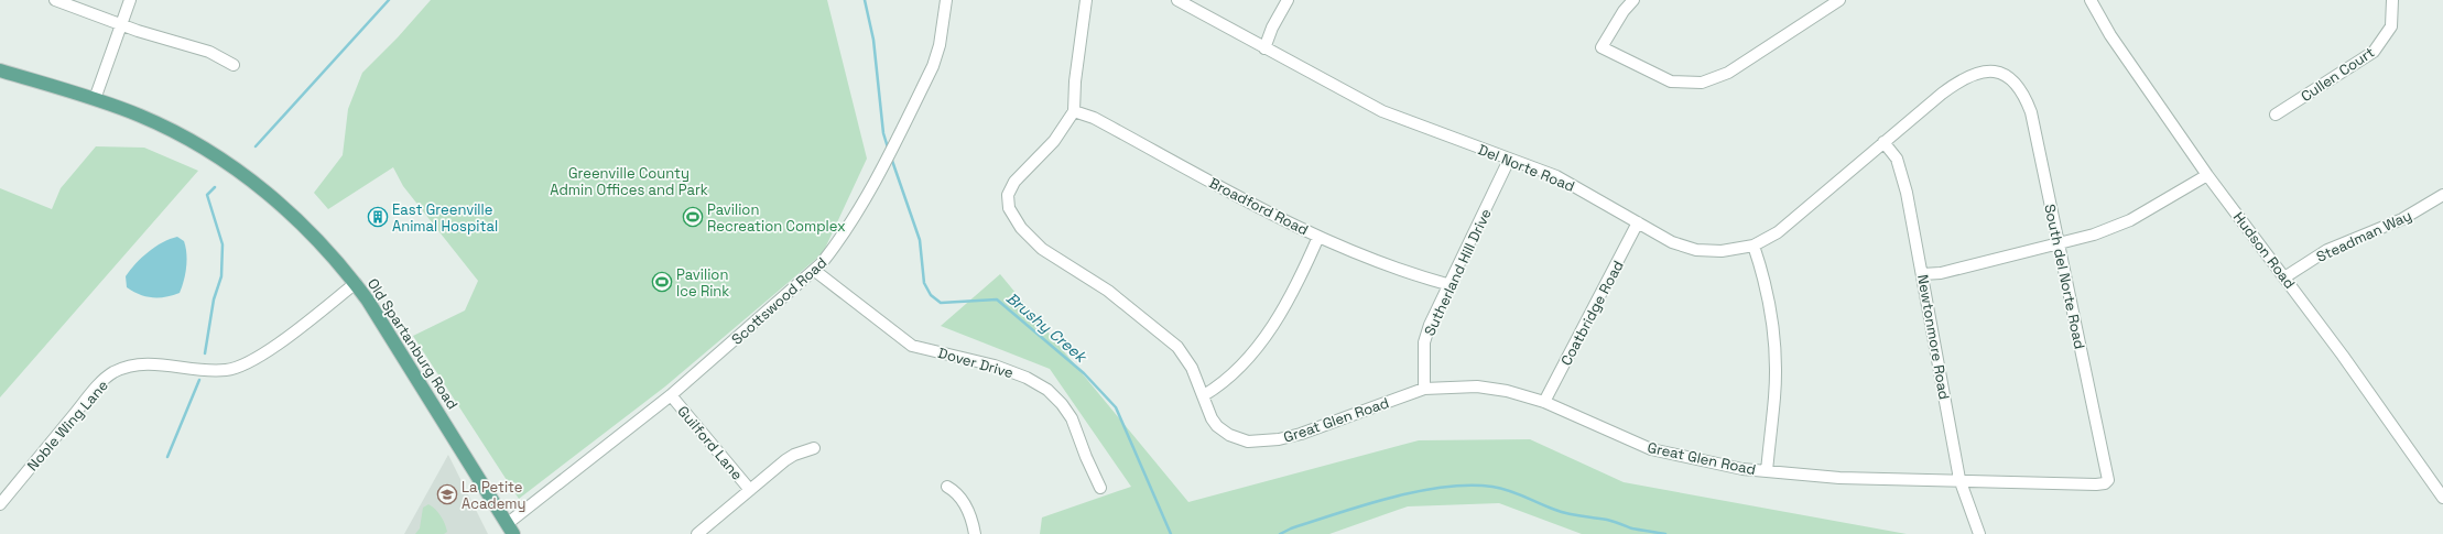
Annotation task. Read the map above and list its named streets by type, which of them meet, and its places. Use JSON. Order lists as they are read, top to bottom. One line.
{"streets":{"main road":["Old Spartanburg Road"],"street":["Cullen Court","Del Norte Road","Broadford Road","Steadman Way","Hudson Road","Sutherland Hill Drive","South del Norte Road","Scottswood Road","Coatbridge Road","Newtonmore Road","Dover Drive","Great Glen Road","Noble Wing Lane","Guilford Lane"]},"crossings":[["Del Norte Road","Sutherland Hill Drive"],["Del Norte Road","South del Norte Road"],["Del Norte Road","Coatbridge Road"],["Del Norte Road","Newtonmore Road"],["Broadford Road","Sutherland Hill Drive"],["Broadford Road","Great Glen Road"],["Steadman Way","Hudson Road"],["Sutherland Hill Drive","Great Glen Road"],["South del Norte Road","Newtonmore Road"],["South del Norte Road","Great Glen Road"],["Scottswood Road","Old Spartanburg Road"],["Scottswood Road","Dover Drive"],["Scottswood Road","Guilford Lane"],["Coatbridge Road","Great Glen Road"],["Newtonmore Road","Great Glen Road"],["Old Spartanburg Road","Noble Wing Lane"]],"water":["Brushy Creek"],"parks":["Greenville County Admin Offices and Park"],"places":{"building":["East Greenville Animal Hospital"],"sports":["Pavilion Recreation Complex","Pavilion Ice Rink"],"school or university":["La Petite Academy"]}}
